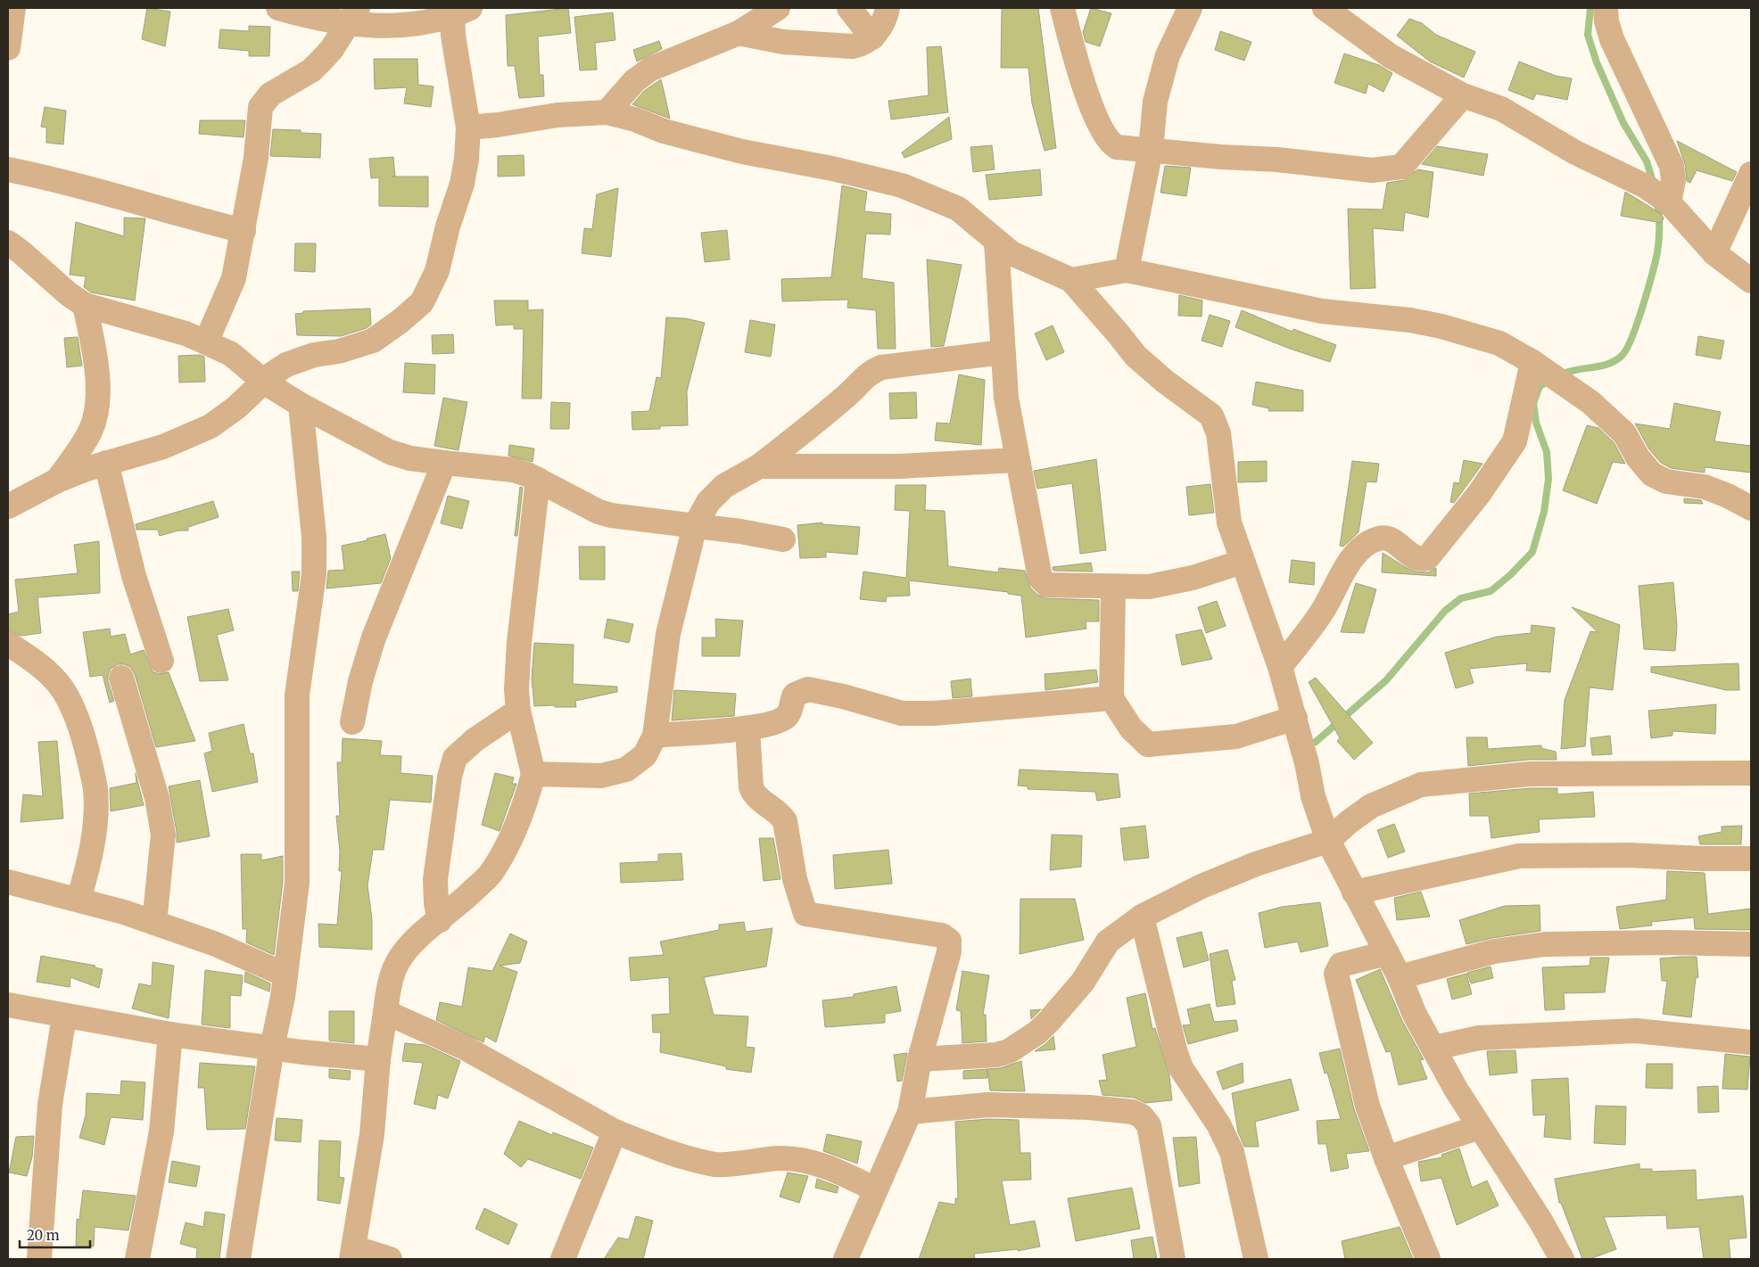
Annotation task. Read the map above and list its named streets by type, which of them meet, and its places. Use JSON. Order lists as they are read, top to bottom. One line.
{"scale_bar":"20 m"}
